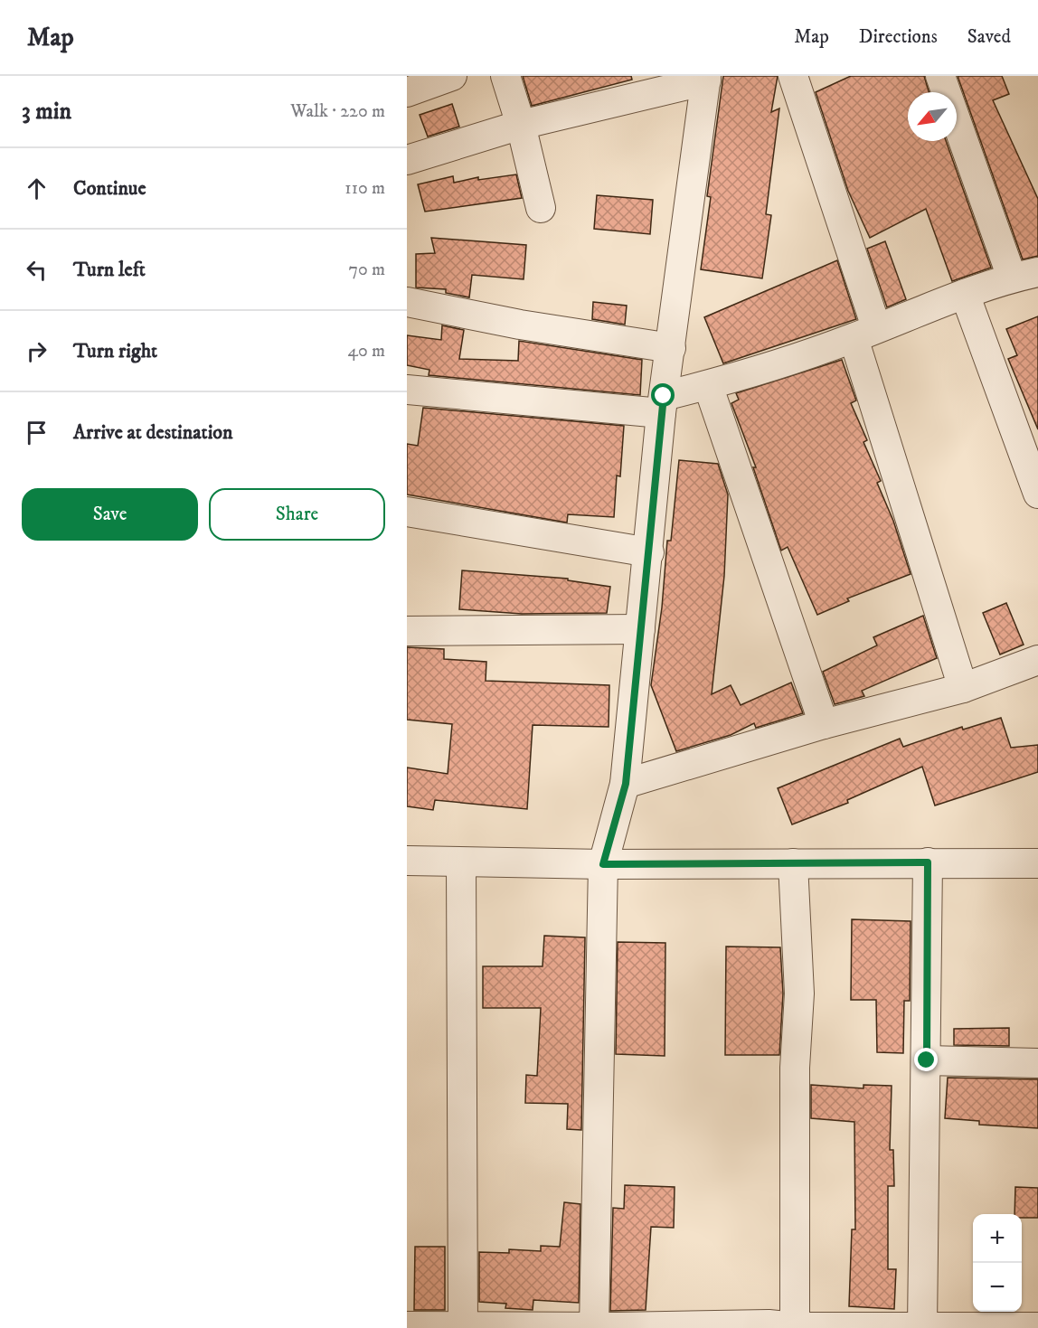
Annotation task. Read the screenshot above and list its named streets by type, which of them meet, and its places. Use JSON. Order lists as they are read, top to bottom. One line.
{"north":"bottom left","page":{"header":"Map","nav":["Map","Directions","Saved"],"heading":["3 min","Walk · 220 m"],"list":[["Continue","110 m"],["Turn left","70 m"],["Turn right","40 m"],"Arrive at destination"],"buttons":["Save","Share"],"map_buttons":["+","−"]}}
